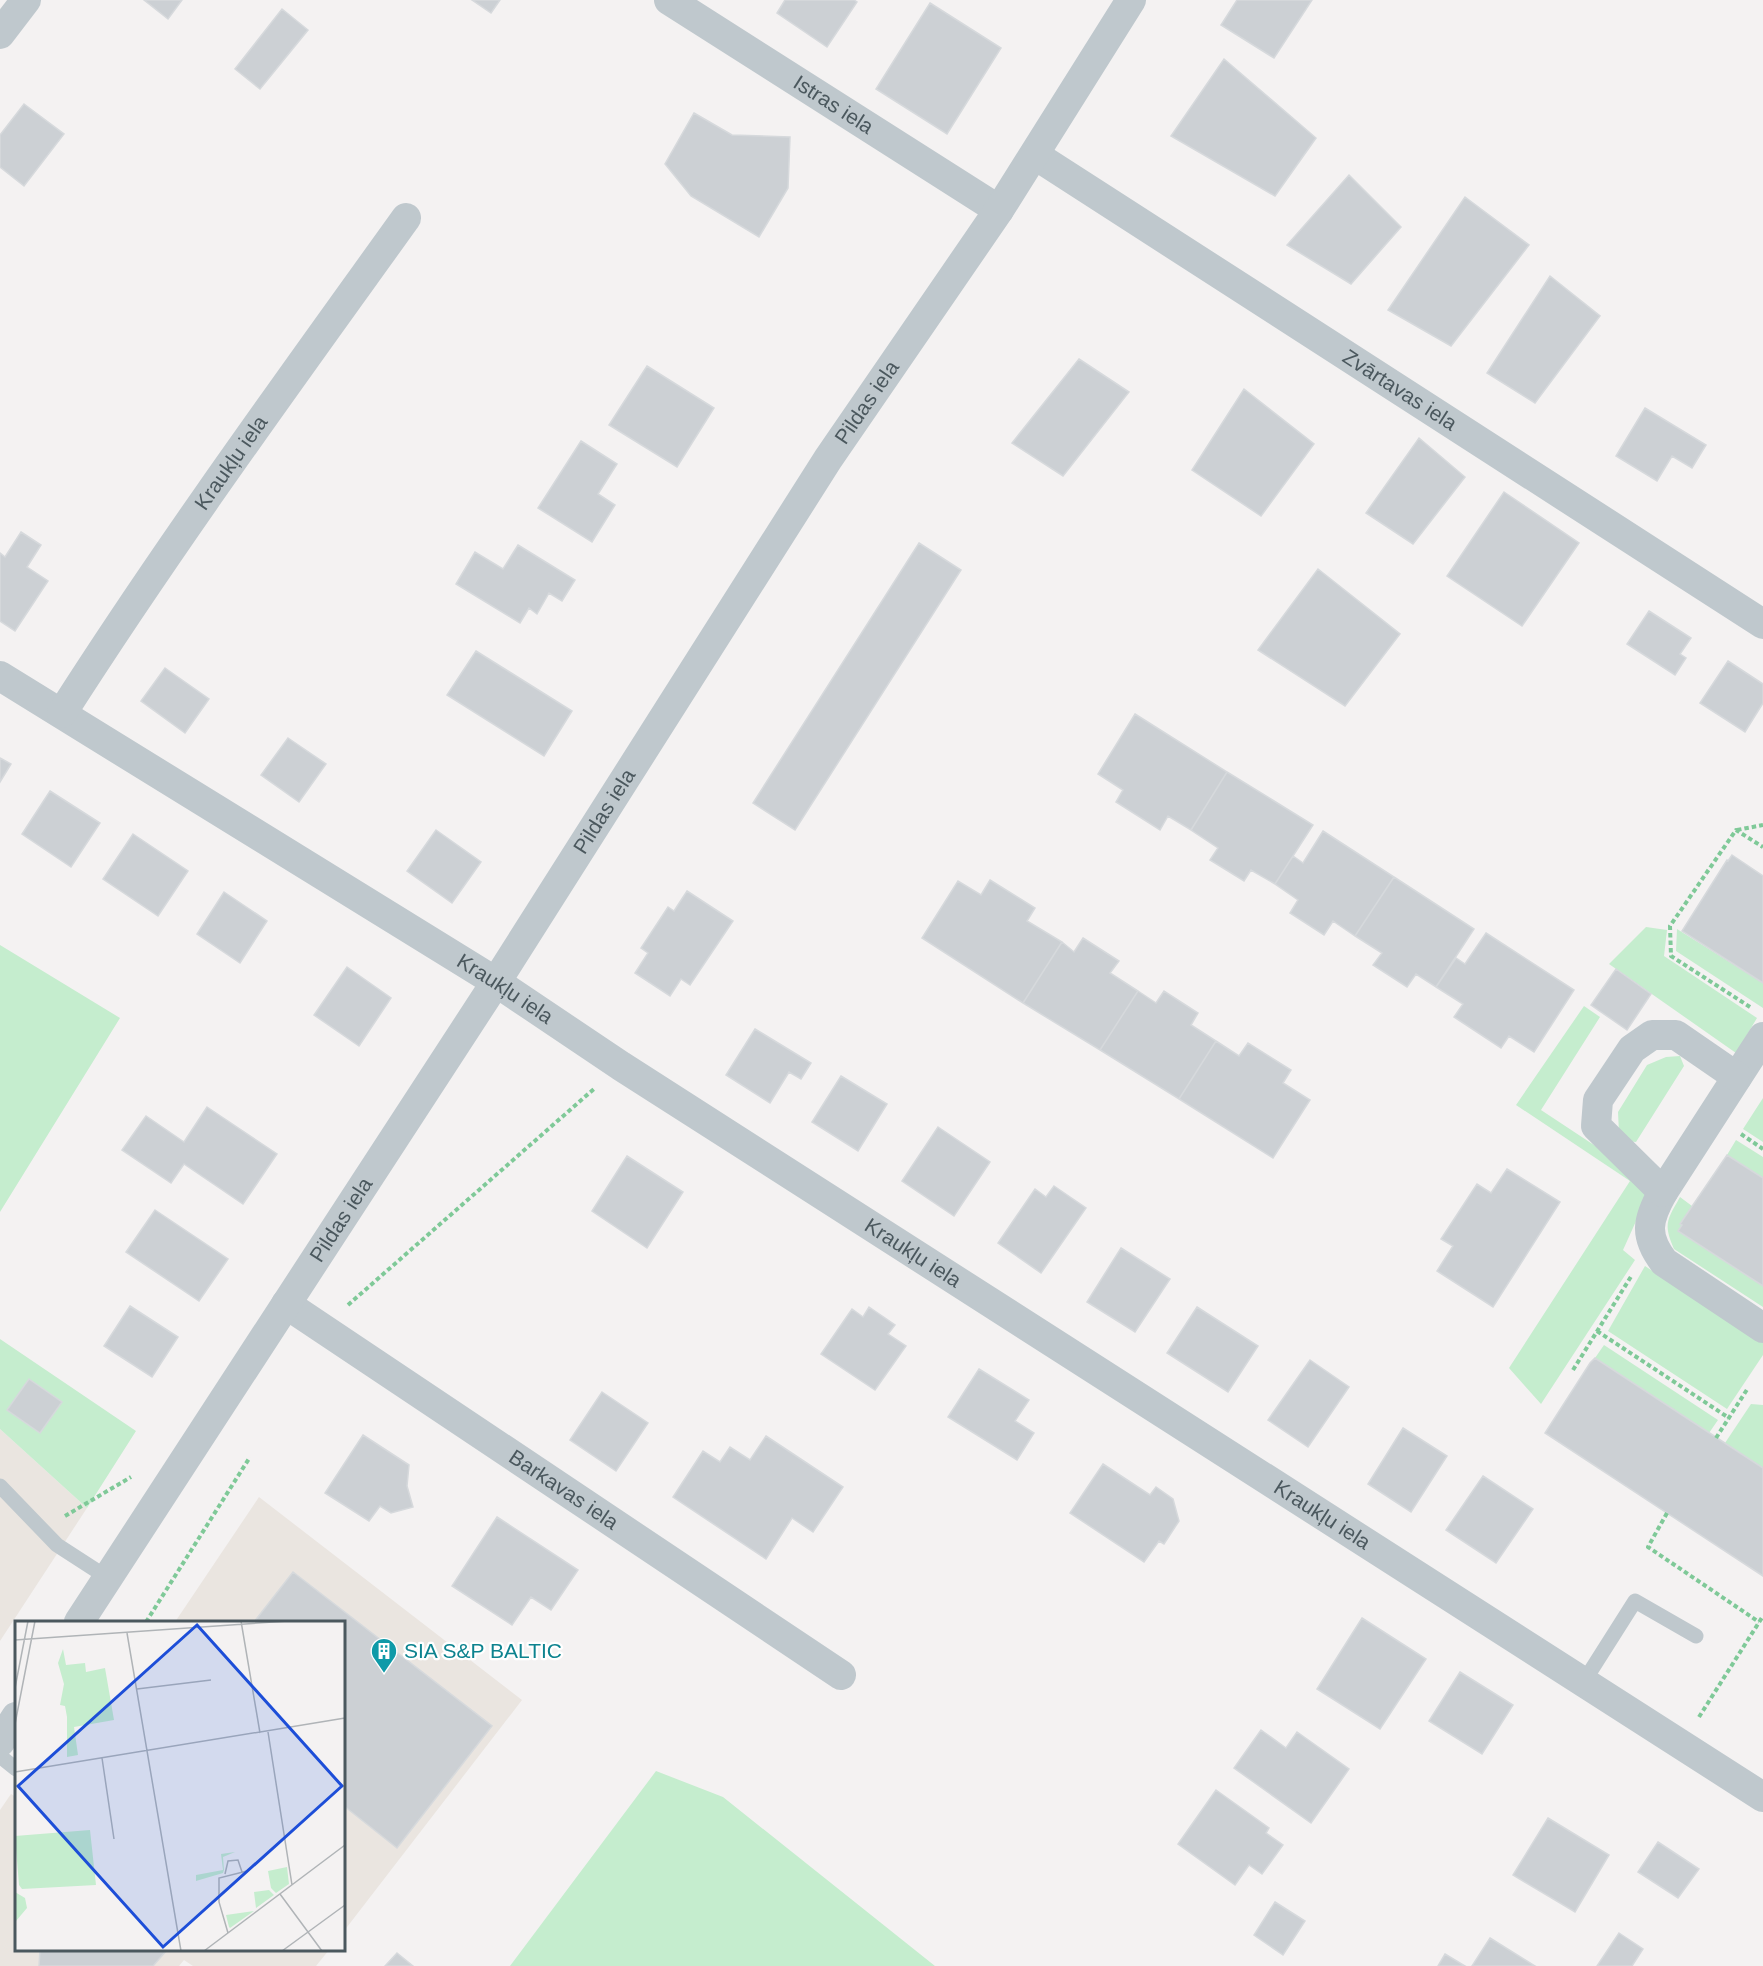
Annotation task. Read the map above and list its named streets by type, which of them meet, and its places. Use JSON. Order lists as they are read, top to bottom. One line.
{"streets":{"street":["Istras iela","Zvārtavas iela","Pildas iela","Kraukļu iela","Barkavas iela"]},"crossings":[["Istras iela","Pildas iela"],["Zvārtavas iela","Pildas iela"],["Pildas iela","Kraukļu iela"],["Pildas iela","Barkavas iela"]],"places":{"building":["SIA S&P BALTIC"]}}
